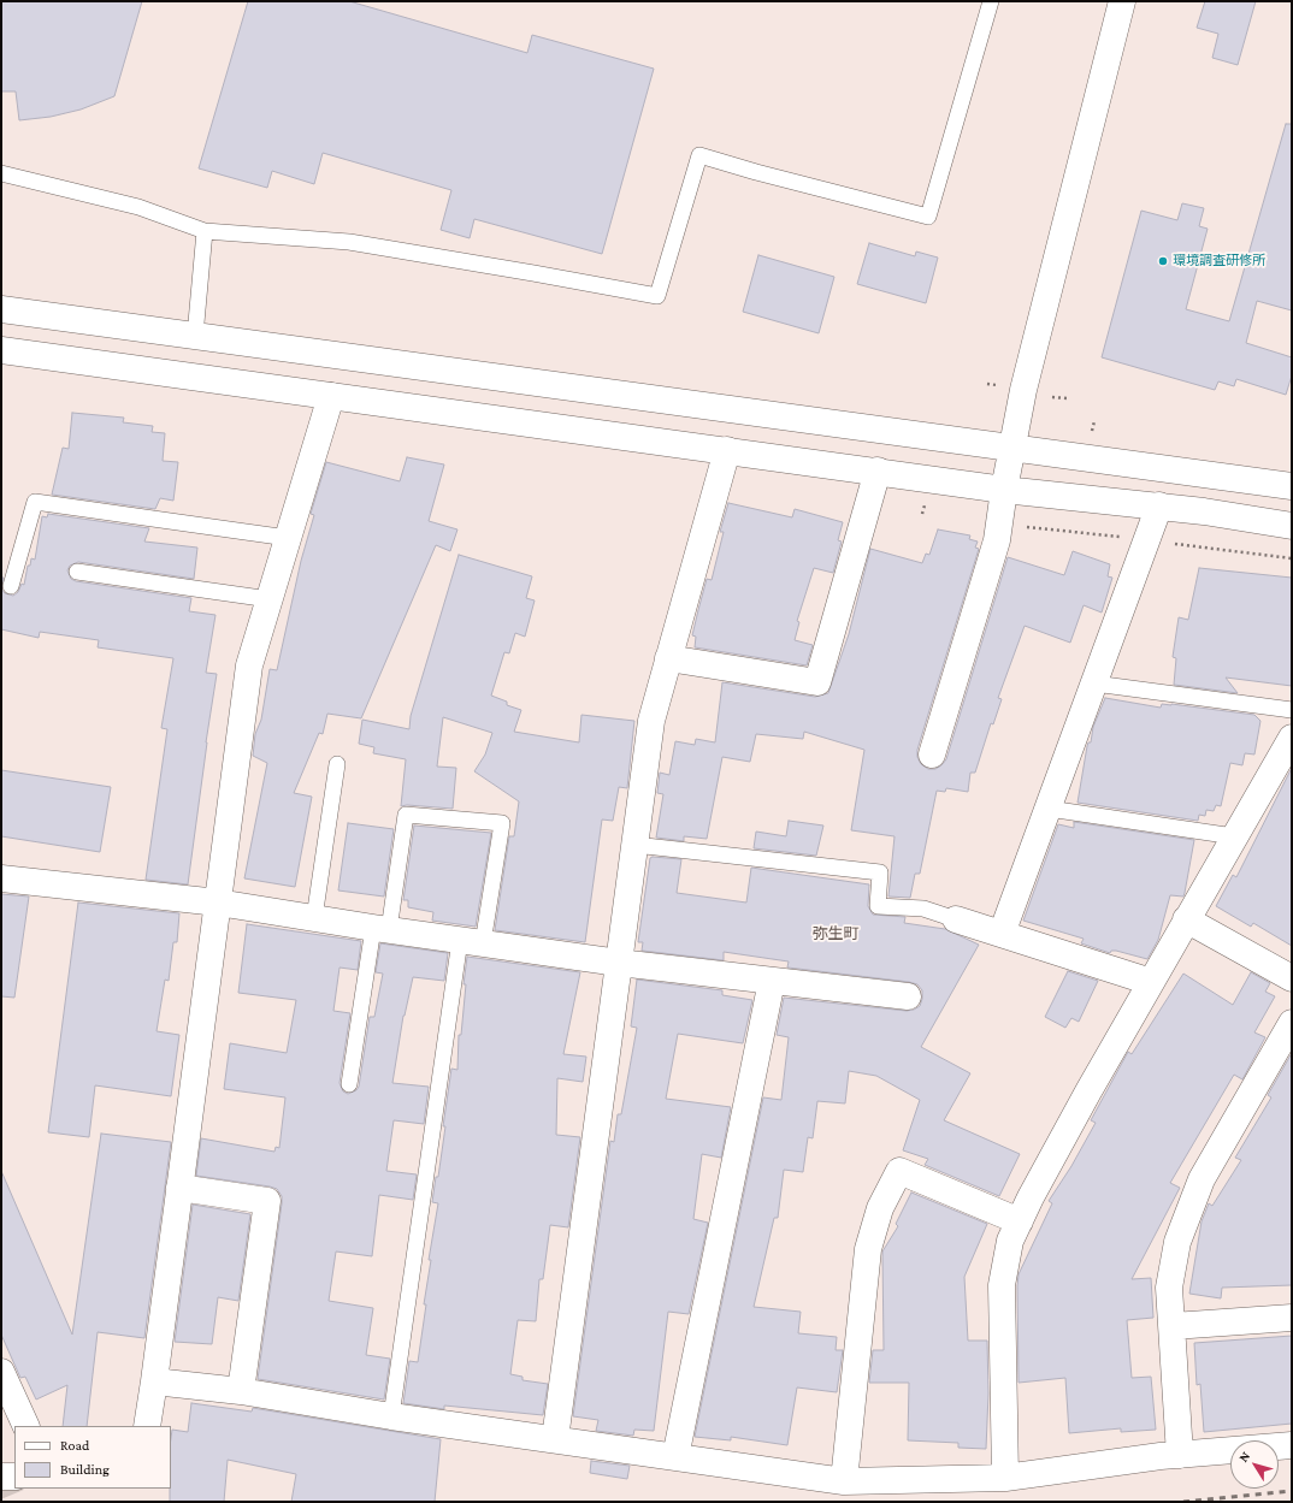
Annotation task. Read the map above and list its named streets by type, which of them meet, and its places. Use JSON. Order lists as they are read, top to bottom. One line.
{"districts":["弥生町"],"places":["環境調査研修所"],"legend":["Road","Building"],"north":"top left"}
